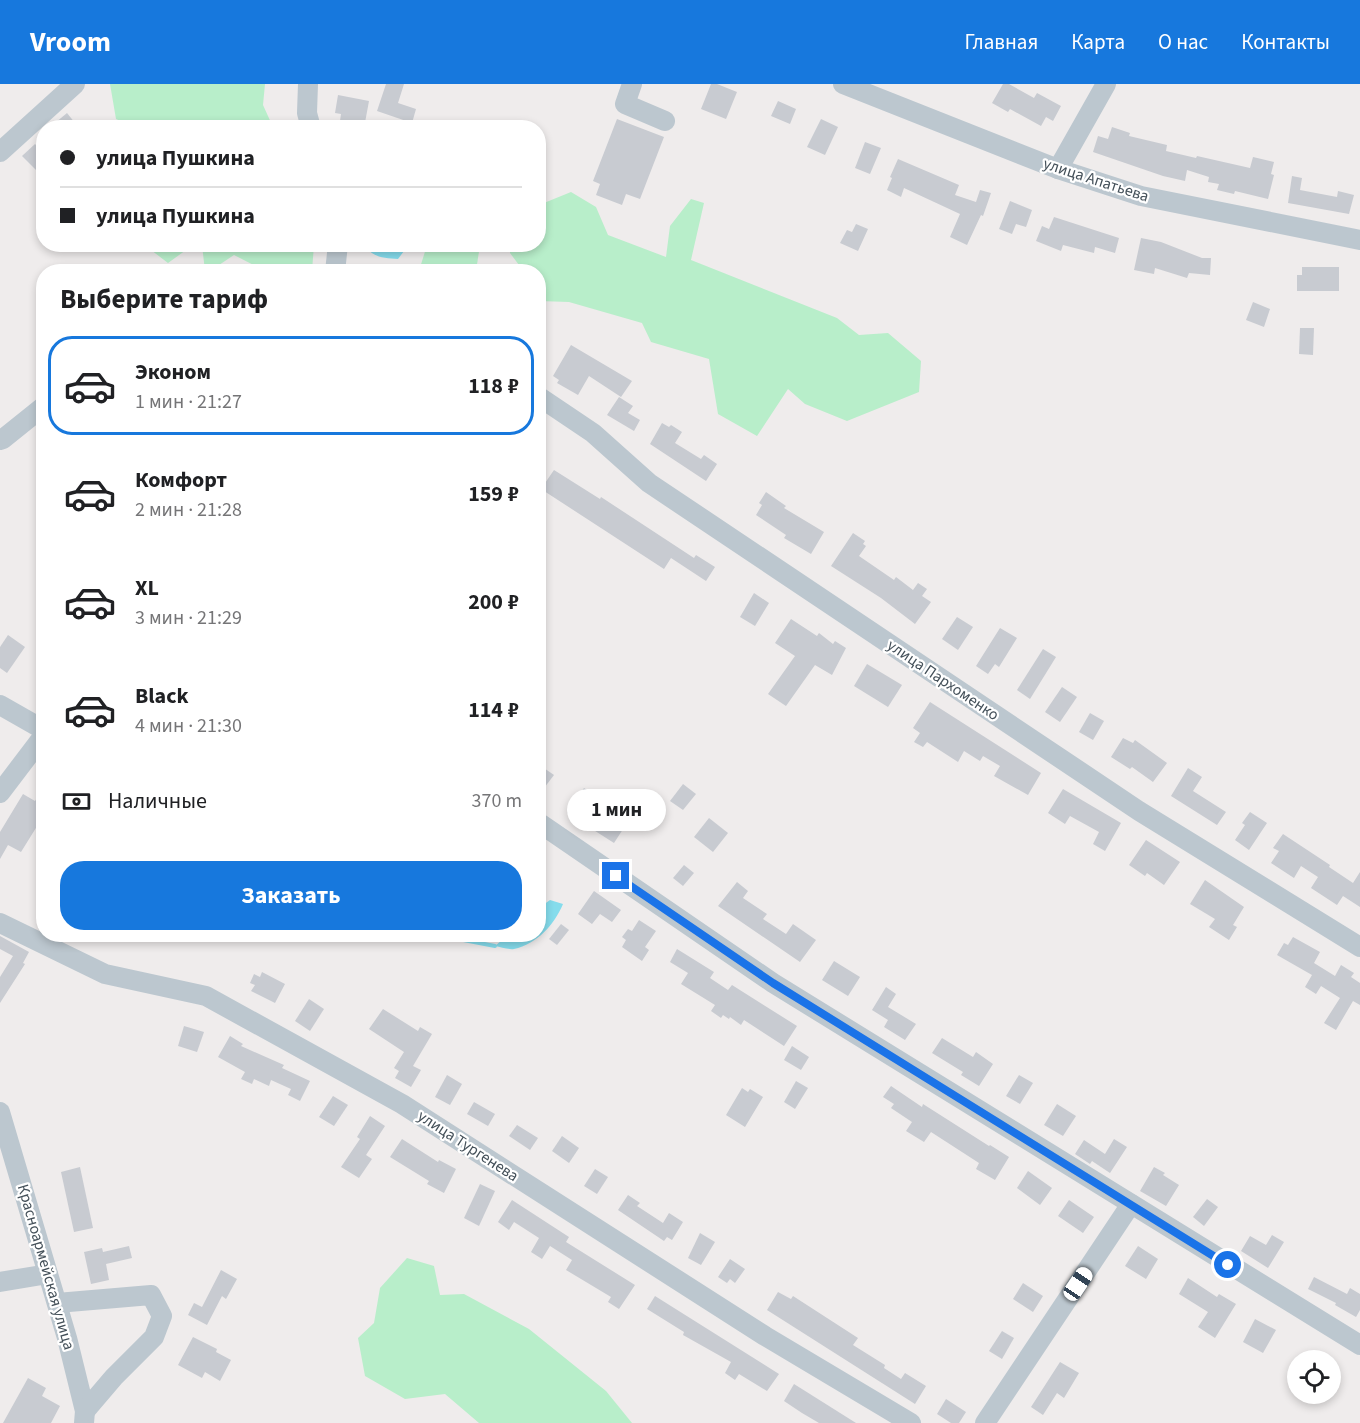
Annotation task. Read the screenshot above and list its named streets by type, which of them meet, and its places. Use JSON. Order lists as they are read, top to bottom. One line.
{"streets":{"street":["улица Апатьева","улица Пархоменко","улица Тургенева","Красноармейская улица"]},"page":{"header":"Vroom","nav":["Главная","Карта","О нас","Контакты"],"banner":["улица Пушкина","улица Пушкина"],"heading":"Выберите тариф","list":[{"name":"Эконом","note":"1 мин · 21:27","value":"118 ₽"},{"name":"Комфорт","note":"2 мин · 21:28","value":"159 ₽"},{"name":"XL","note":"3 мин · 21:29","value":"200 ₽"},{"name":"Black","note":"4 мин · 21:30","value":"114 ₽"}],"pay":["Наличные","370 m"],"bubble":"1 мин","buttons":"Заказать"}}
